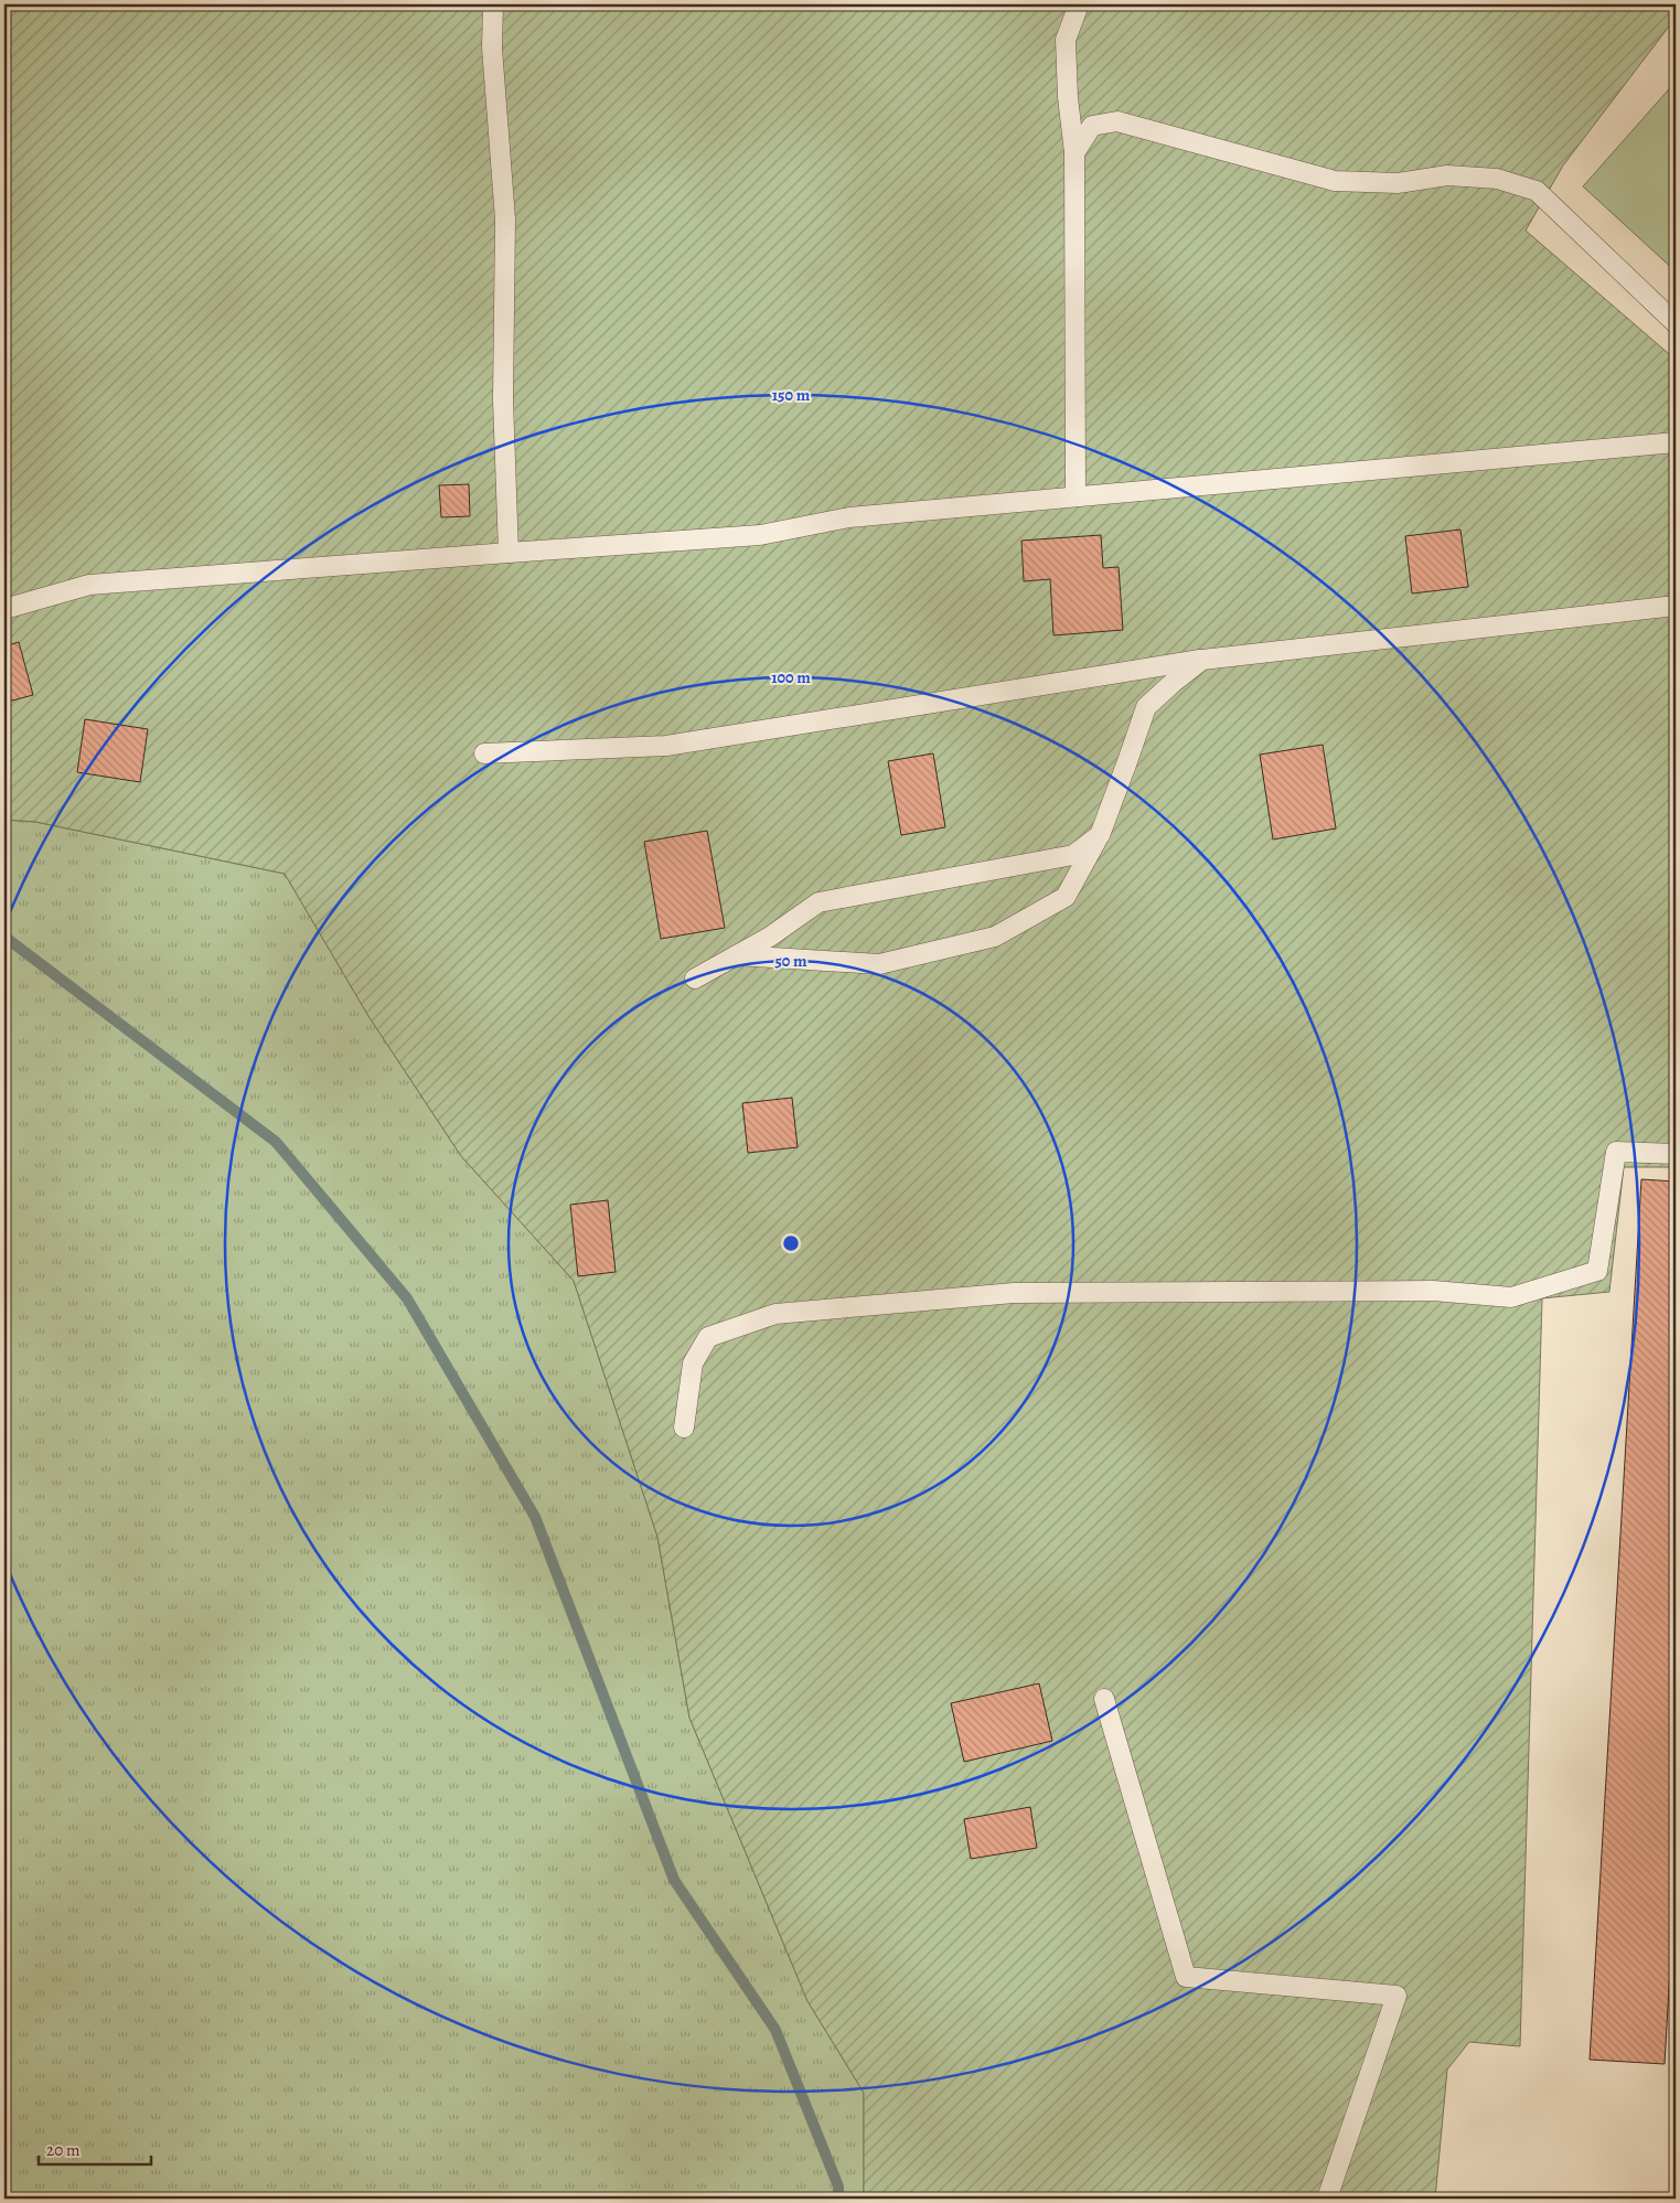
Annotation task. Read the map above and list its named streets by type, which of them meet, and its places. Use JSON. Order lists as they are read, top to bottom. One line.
{"scale_bar":"20 m","rings":["150 m","100 m","50 m"]}
